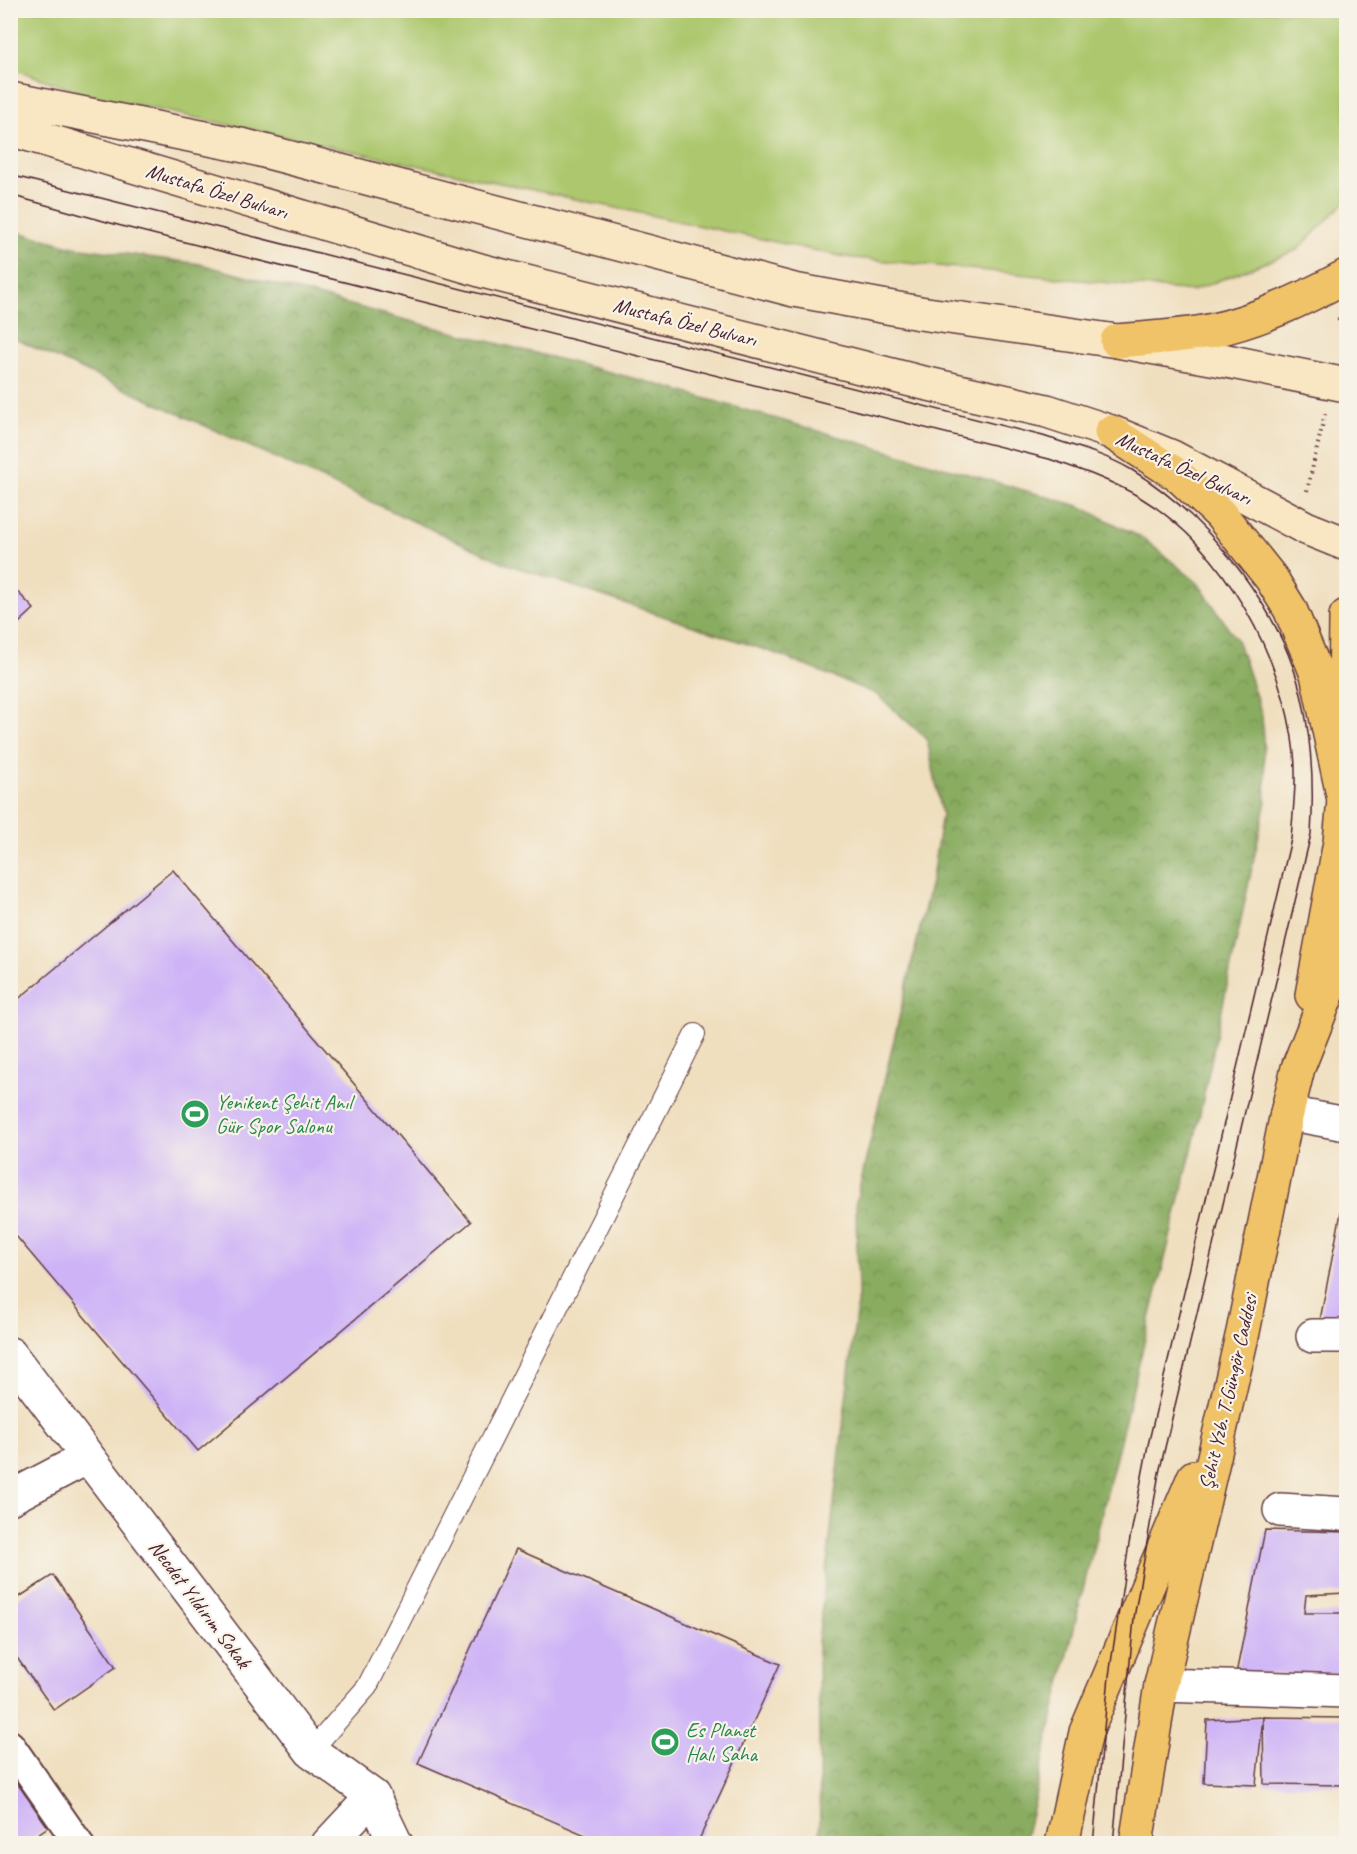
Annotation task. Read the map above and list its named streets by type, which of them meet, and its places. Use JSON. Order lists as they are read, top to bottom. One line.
{"streets":{"main road":["Mustafa Özel Bulvarı","Şehit Yzb. T.Güngör Caddesi"],"street":["Necdet Yıldırım Sokak"]},"places":{"sports":["Yenikent Şehit Anıl Gür Spor Salonu","Es Planet Halı Saha"]}}
